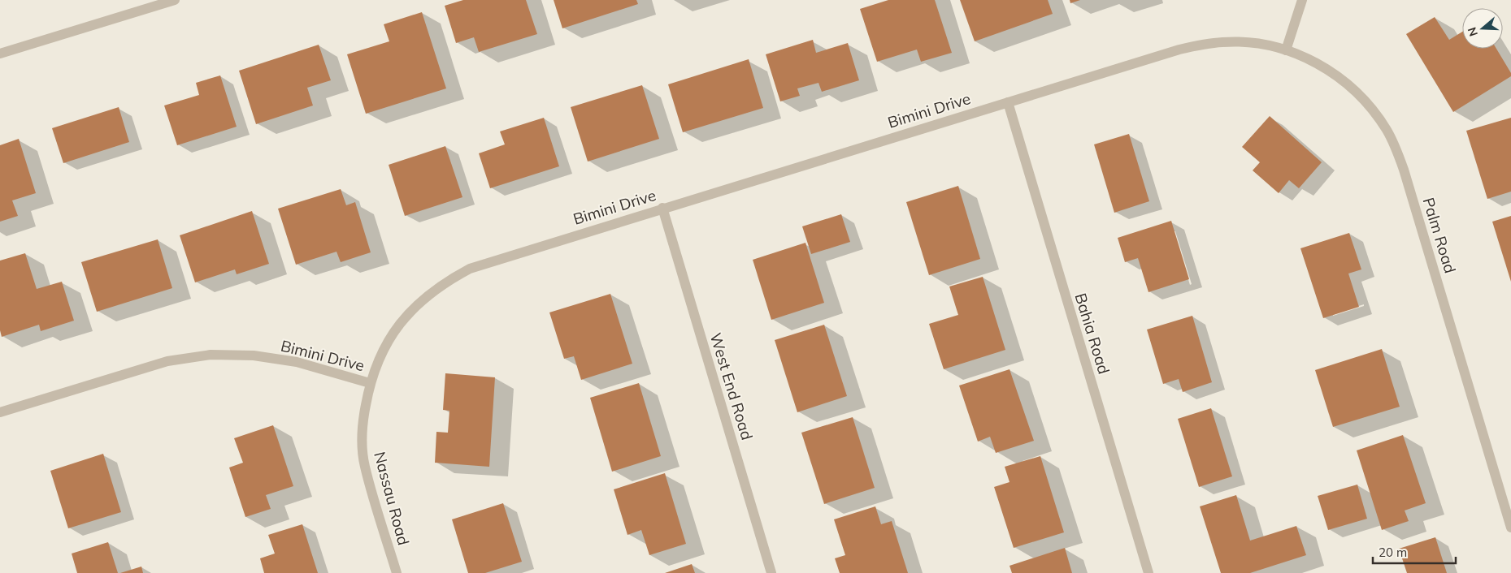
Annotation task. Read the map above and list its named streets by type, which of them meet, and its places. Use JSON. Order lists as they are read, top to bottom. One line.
{"streets":{"street":["Bimini Drive","Palm Road","Bahia Road","West End Road","Nassau Road"]},"crossings":[["Bimini Drive","Palm Road"],["Bimini Drive","Bahia Road"],["Bimini Drive","West End Road"],["Bimini Drive","Nassau Road"]],"scale_bar":"20 m","north":"left"}
